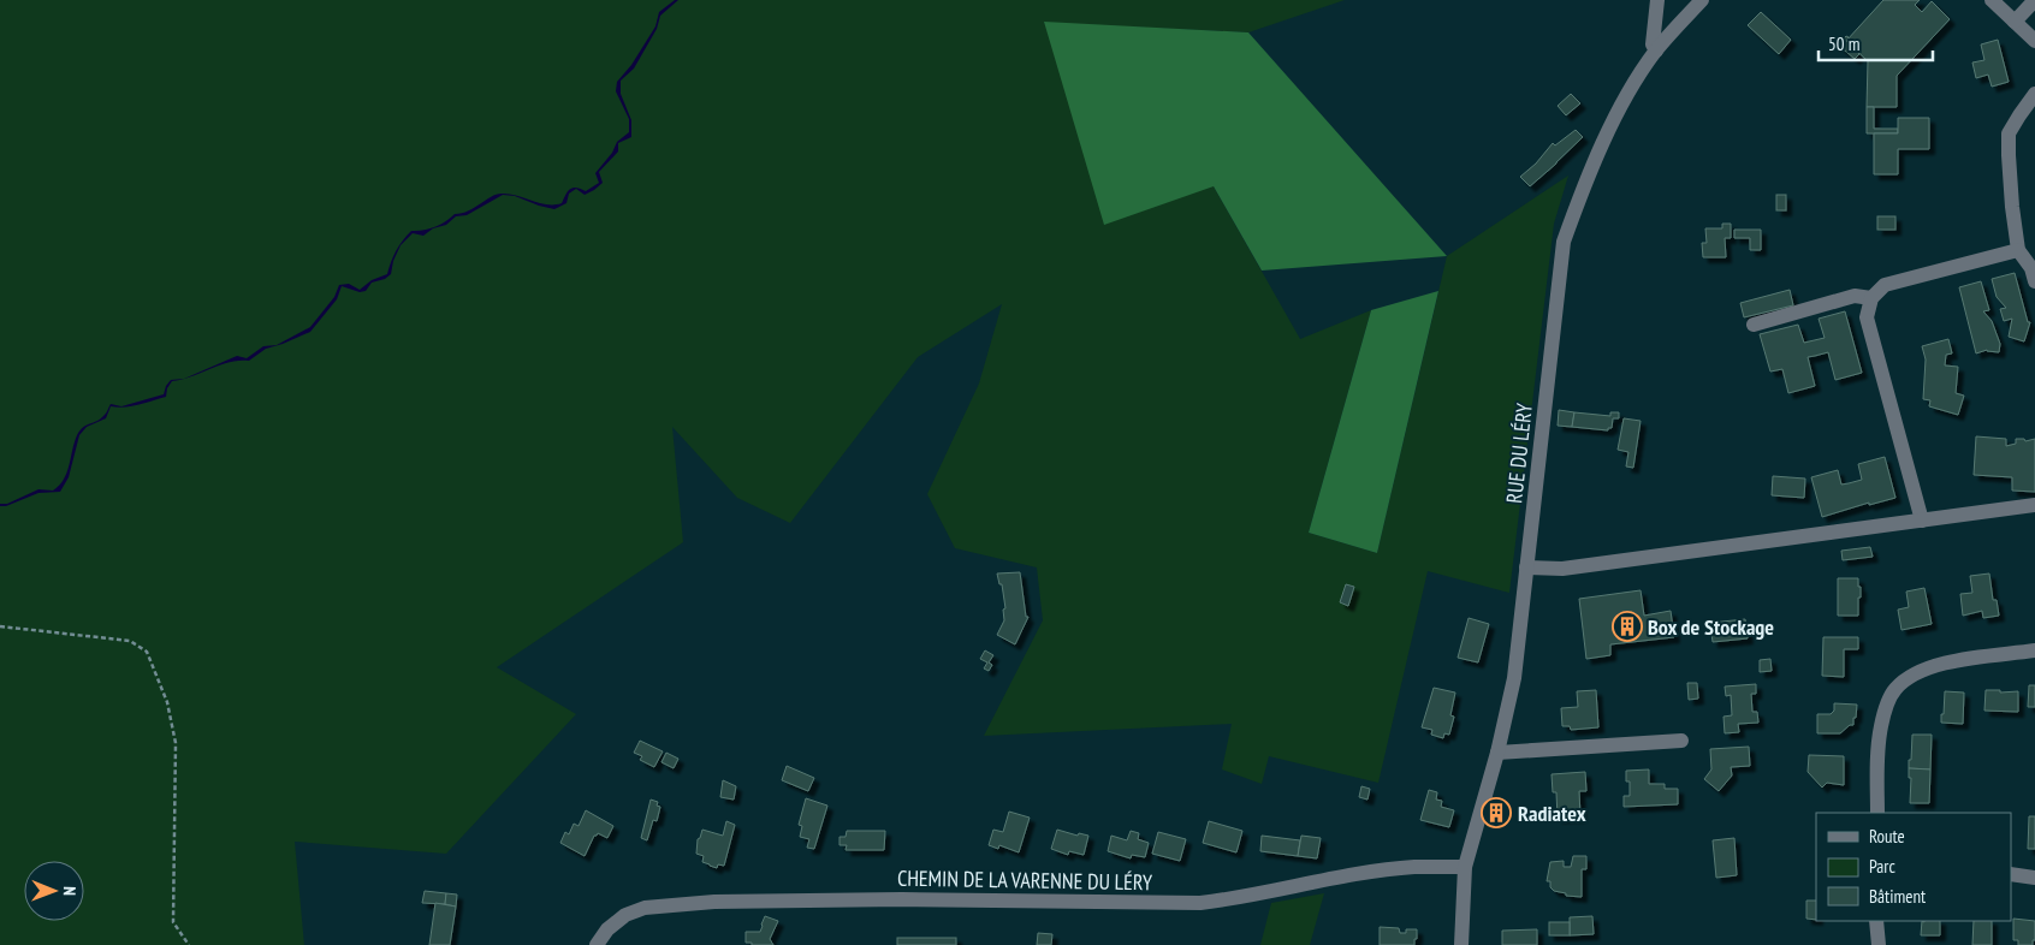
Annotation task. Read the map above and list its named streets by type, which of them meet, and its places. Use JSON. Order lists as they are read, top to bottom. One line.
{"streets":{"street":["RUE DU LÉRY","CHEMIN DE LA VARENNE DU LÉRY"]},"crossings":[["RUE DU LÉRY","CHEMIN DE LA VARENNE DU LÉRY"]],"places":{"building":["Box de Stockage","Radiatex"]},"legend":["Route","Parc","Bâtiment"],"scale_bar":"50 m","north":"right"}
